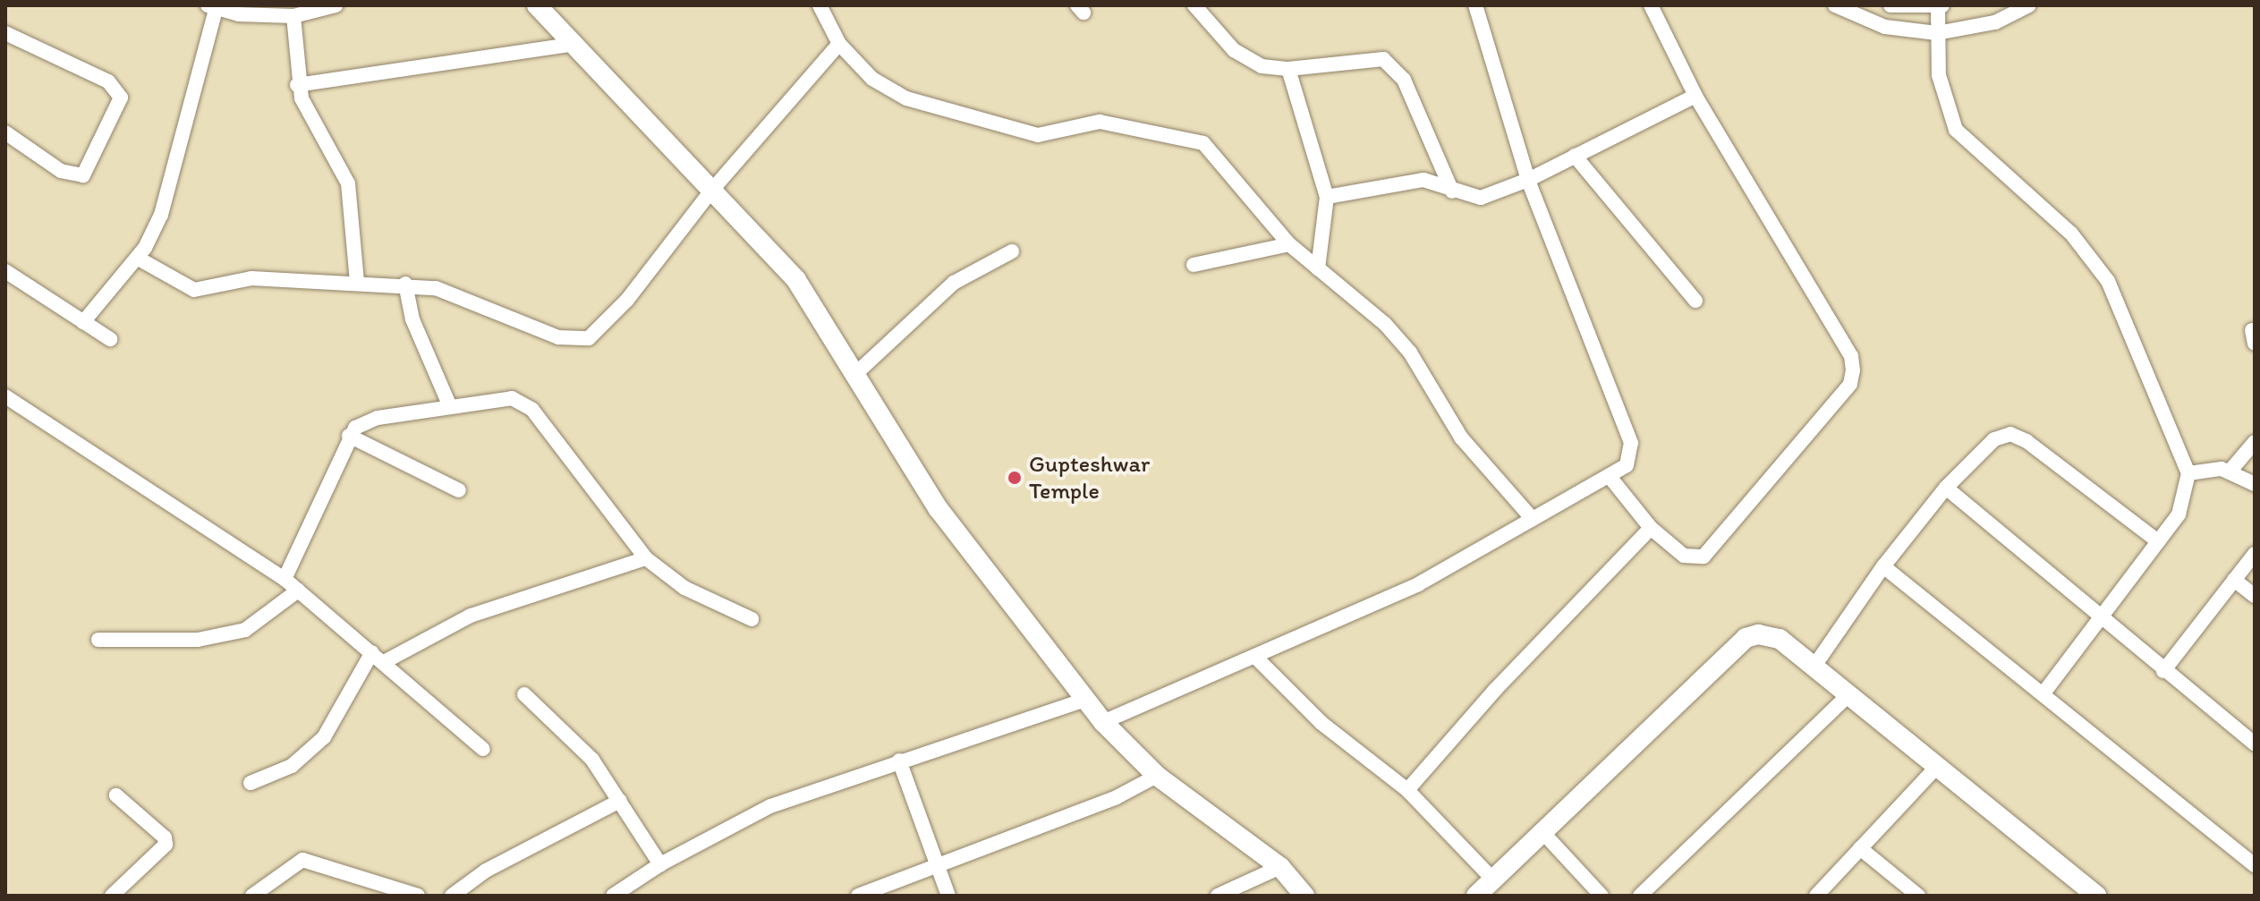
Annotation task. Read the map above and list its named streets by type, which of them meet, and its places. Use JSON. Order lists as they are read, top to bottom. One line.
{"places":["Gupteshwar Temple"]}
